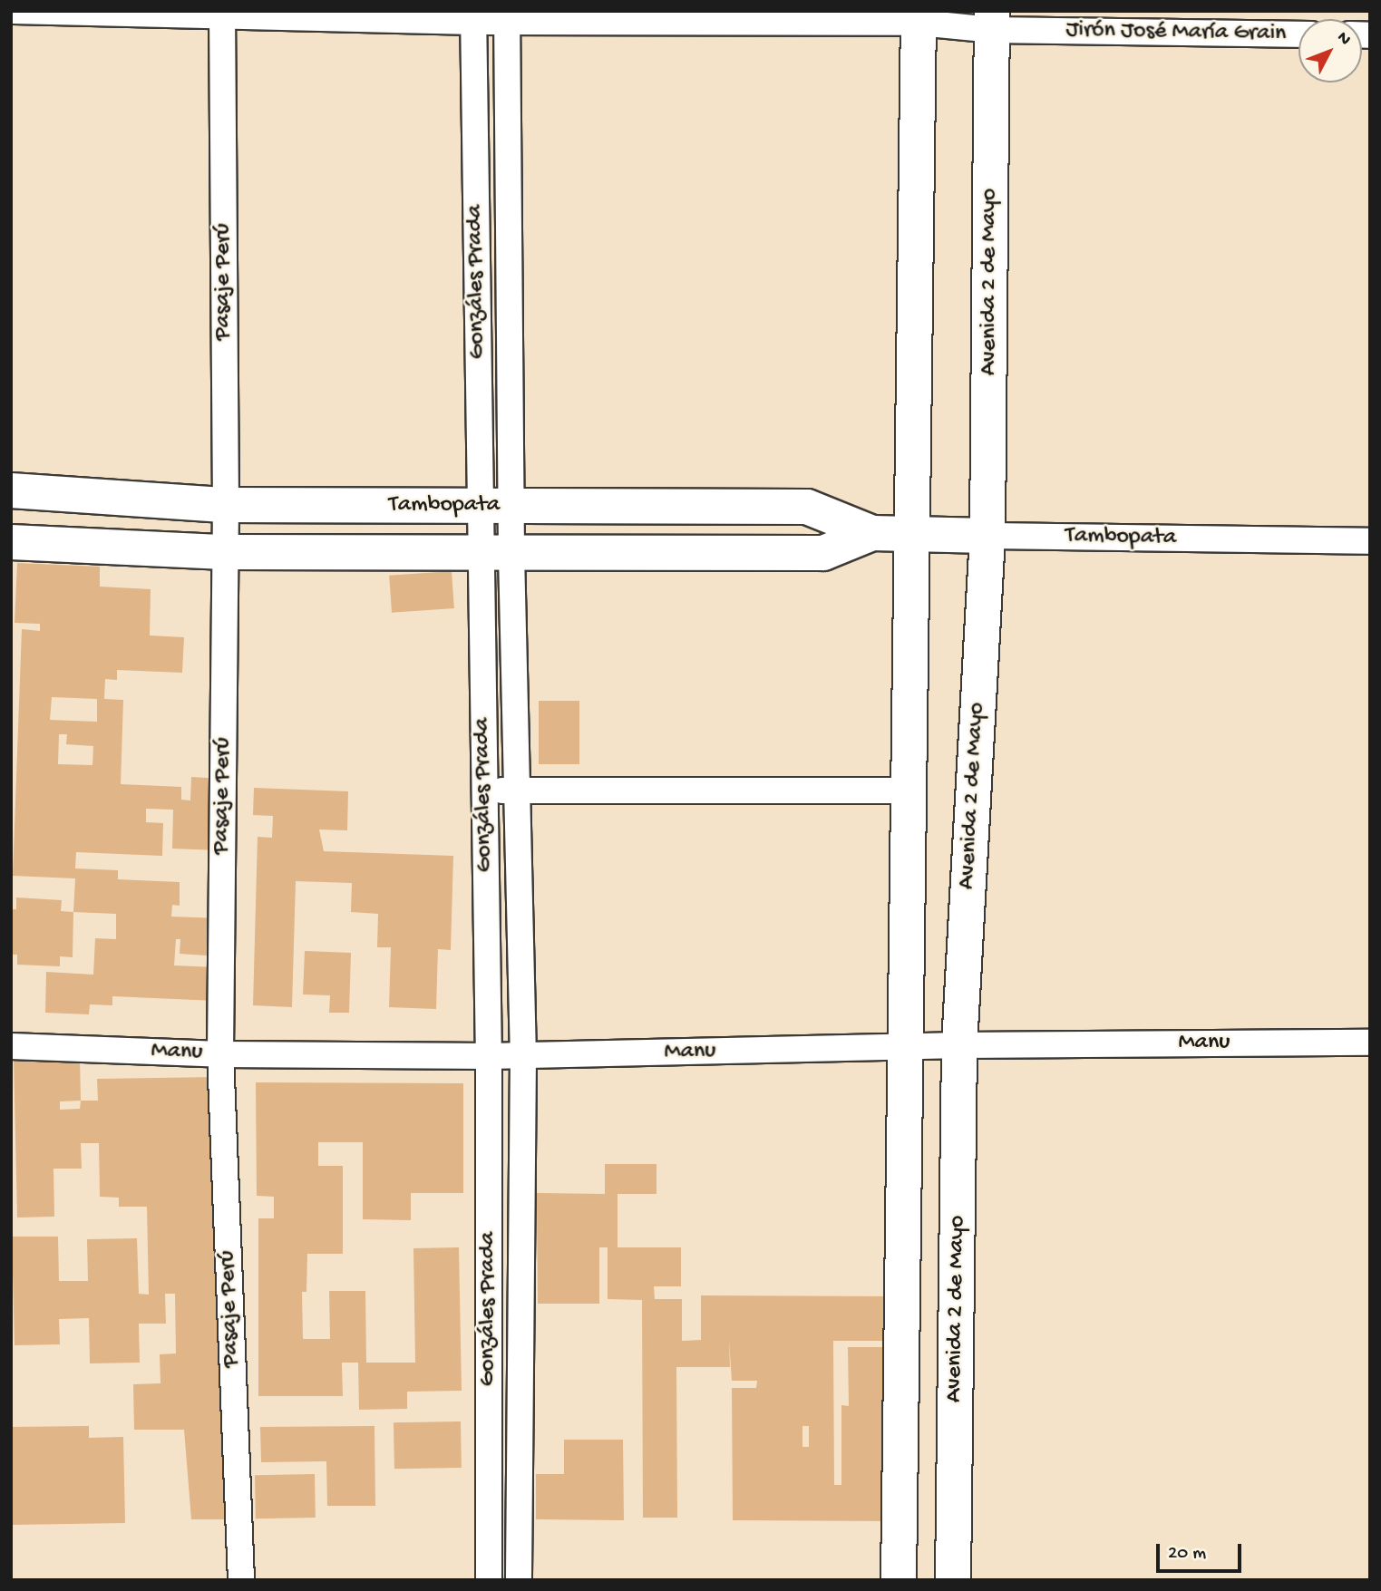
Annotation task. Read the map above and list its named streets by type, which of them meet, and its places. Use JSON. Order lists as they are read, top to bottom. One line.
{"streets":{"main road":["Avenida 2 de Mayo","Tambopata"],"street":["Jirón José María Grain","Pasaje Perú","Gonzáles Prada","Manu"]},"crossings":[["Jirón José María Grain","Pasaje Perú"],["Jirón José María Grain","Gonzáles Prada"],["Jirón José María Grain","Avenida 2 de Mayo"],["Pasaje Perú","Tambopata"],["Pasaje Perú","Manu"],["Gonzáles Prada","Tambopata"],["Gonzáles Prada","Manu"],["Avenida 2 de Mayo","Tambopata"],["Avenida 2 de Mayo","Manu"]],"scale_bar":"20 m","north":"top right"}
